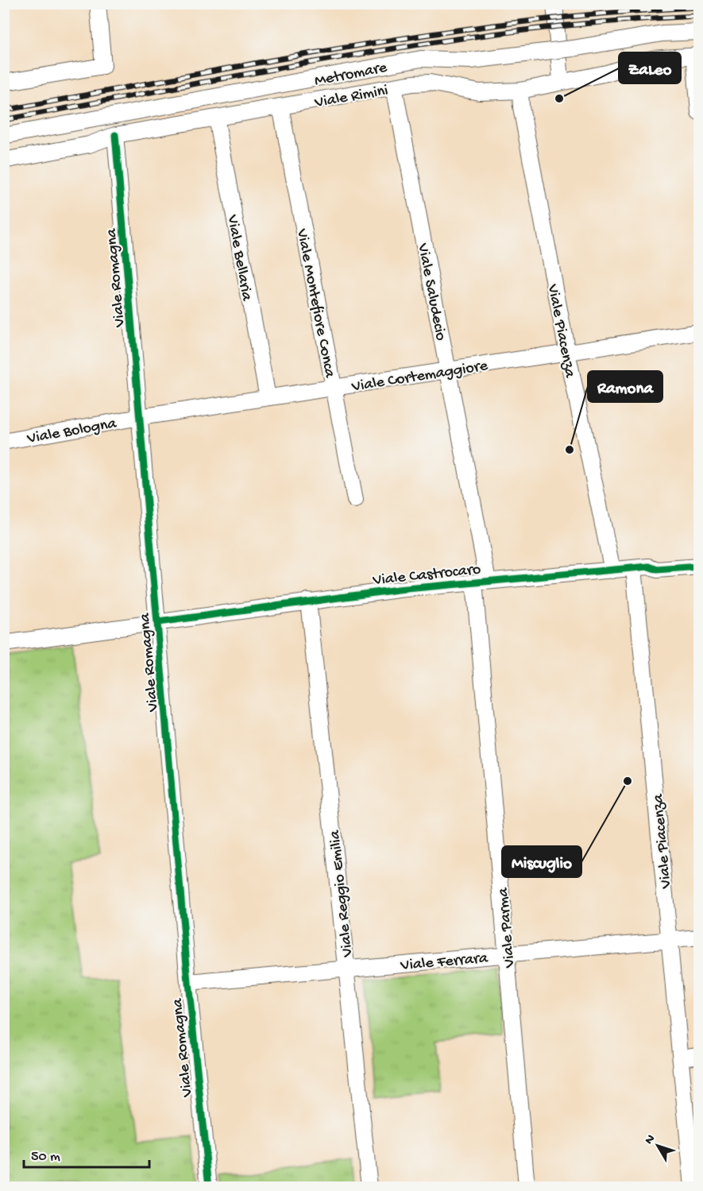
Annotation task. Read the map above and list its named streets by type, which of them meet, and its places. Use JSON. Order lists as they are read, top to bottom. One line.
{"streets":{"street":["Metromare","Viale Rimini","Viale Bellaria","Viale Romagna","Viale Saludecio","Viale Montefiore Conca","Viale Piacenza","Viale Cortemaggiore","Viale Bologna","Viale Castrocaro","Viale Reggio Emilia","Viale Parma","Viale Ferrara"]},"crossings":[["Viale Rimini","Viale Bellaria"],["Viale Rimini","Viale Romagna"],["Viale Rimini","Viale Saludecio"],["Viale Rimini","Viale Montefiore Conca"],["Viale Rimini","Viale Piacenza"],["Viale Bellaria","Viale Cortemaggiore"],["Viale Romagna","Viale Cortemaggiore"],["Viale Romagna","Viale Bologna"],["Viale Romagna","Viale Castrocaro"],["Viale Romagna","Viale Ferrara"],["Viale Saludecio","Viale Cortemaggiore"],["Viale Saludecio","Viale Castrocaro"],["Viale Saludecio","Viale Parma"],["Viale Montefiore Conca","Viale Cortemaggiore"],["Viale Piacenza","Viale Cortemaggiore"],["Viale Piacenza","Viale Castrocaro"],["Viale Piacenza","Viale Ferrara"],["Viale Cortemaggiore","Viale Bologna"],["Viale Castrocaro","Viale Reggio Emilia"],["Viale Castrocaro","Viale Parma"],["Viale Reggio Emilia","Viale Ferrara"],["Viale Parma","Viale Ferrara"]],"places":["ZaLeo","Ramona","Miscuglio"],"scale_bar":"50 m","north":"top left"}
